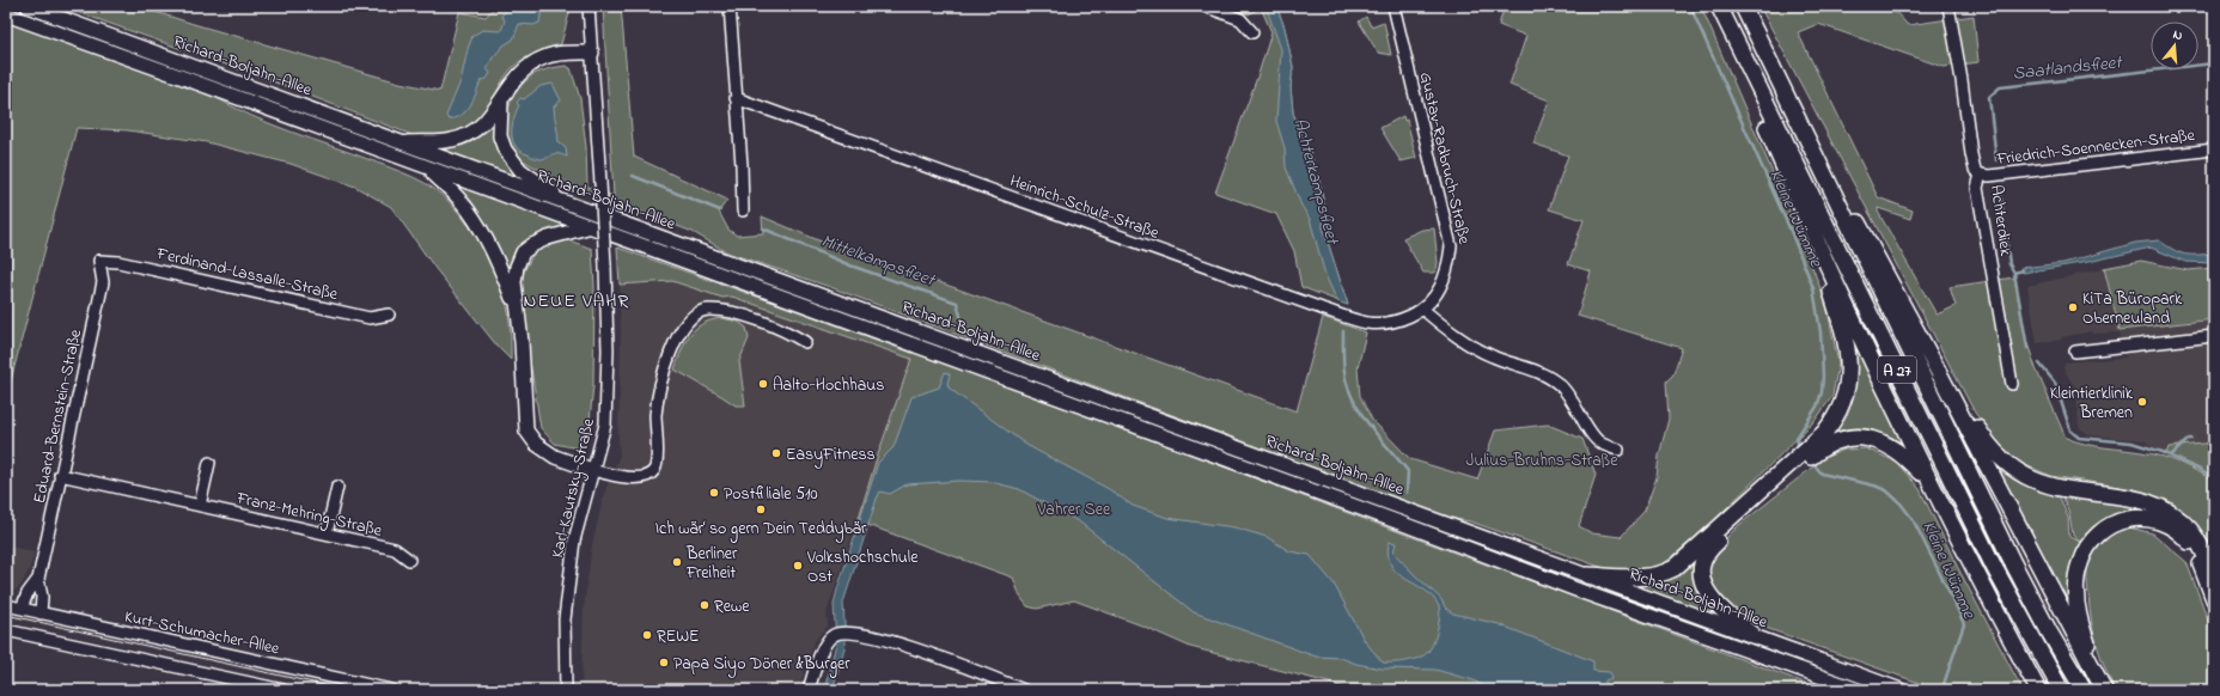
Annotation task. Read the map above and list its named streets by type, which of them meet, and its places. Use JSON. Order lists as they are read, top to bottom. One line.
{"streets":{"highway":["A 27"],"main road":["Richard-Boljahn-Allee"],"street":["Friedrich-Soennecken-Straße","Gustav-Radbruch-Straße","Heinrich-Schulz-Straße","Achterdiek","Ferdinand-Lassalle-Straße","Eduard-Bernstein-Straße","Karl-Kautsky-Straße","Franz-Mehring-Straße","Kurt-Schumacher-Allee"]},"crossings":[["Friedrich-Soennecken-Straße","Achterdiek"],["Gustav-Radbruch-Straße","Heinrich-Schulz-Straße"],["Ferdinand-Lassalle-Straße","Eduard-Bernstein-Straße"],["Eduard-Bernstein-Straße","Franz-Mehring-Straße"],["Eduard-Bernstein-Straße","Kurt-Schumacher-Allee"]],"districts":["NEUE VAHR"],"water":["Saatlandsfleet","Achterkampsfleet","Kleine Wümme","Mittelkampsfleet"],"parks":["Julius-Bruhns-Straße","Vahrer See"],"places":["KiTa Büropark Oberneuland","Aalto-Hochhaus","Kleintierklinik Bremen","EasyFitness","Postfiliale 510","Ich wär‘ so gern Dein Teddybär","Berliner Freiheit","Volkshochschule Ost","Rewe","REWE","Papa Siyo Döner &Burger"],"north":"top"}
